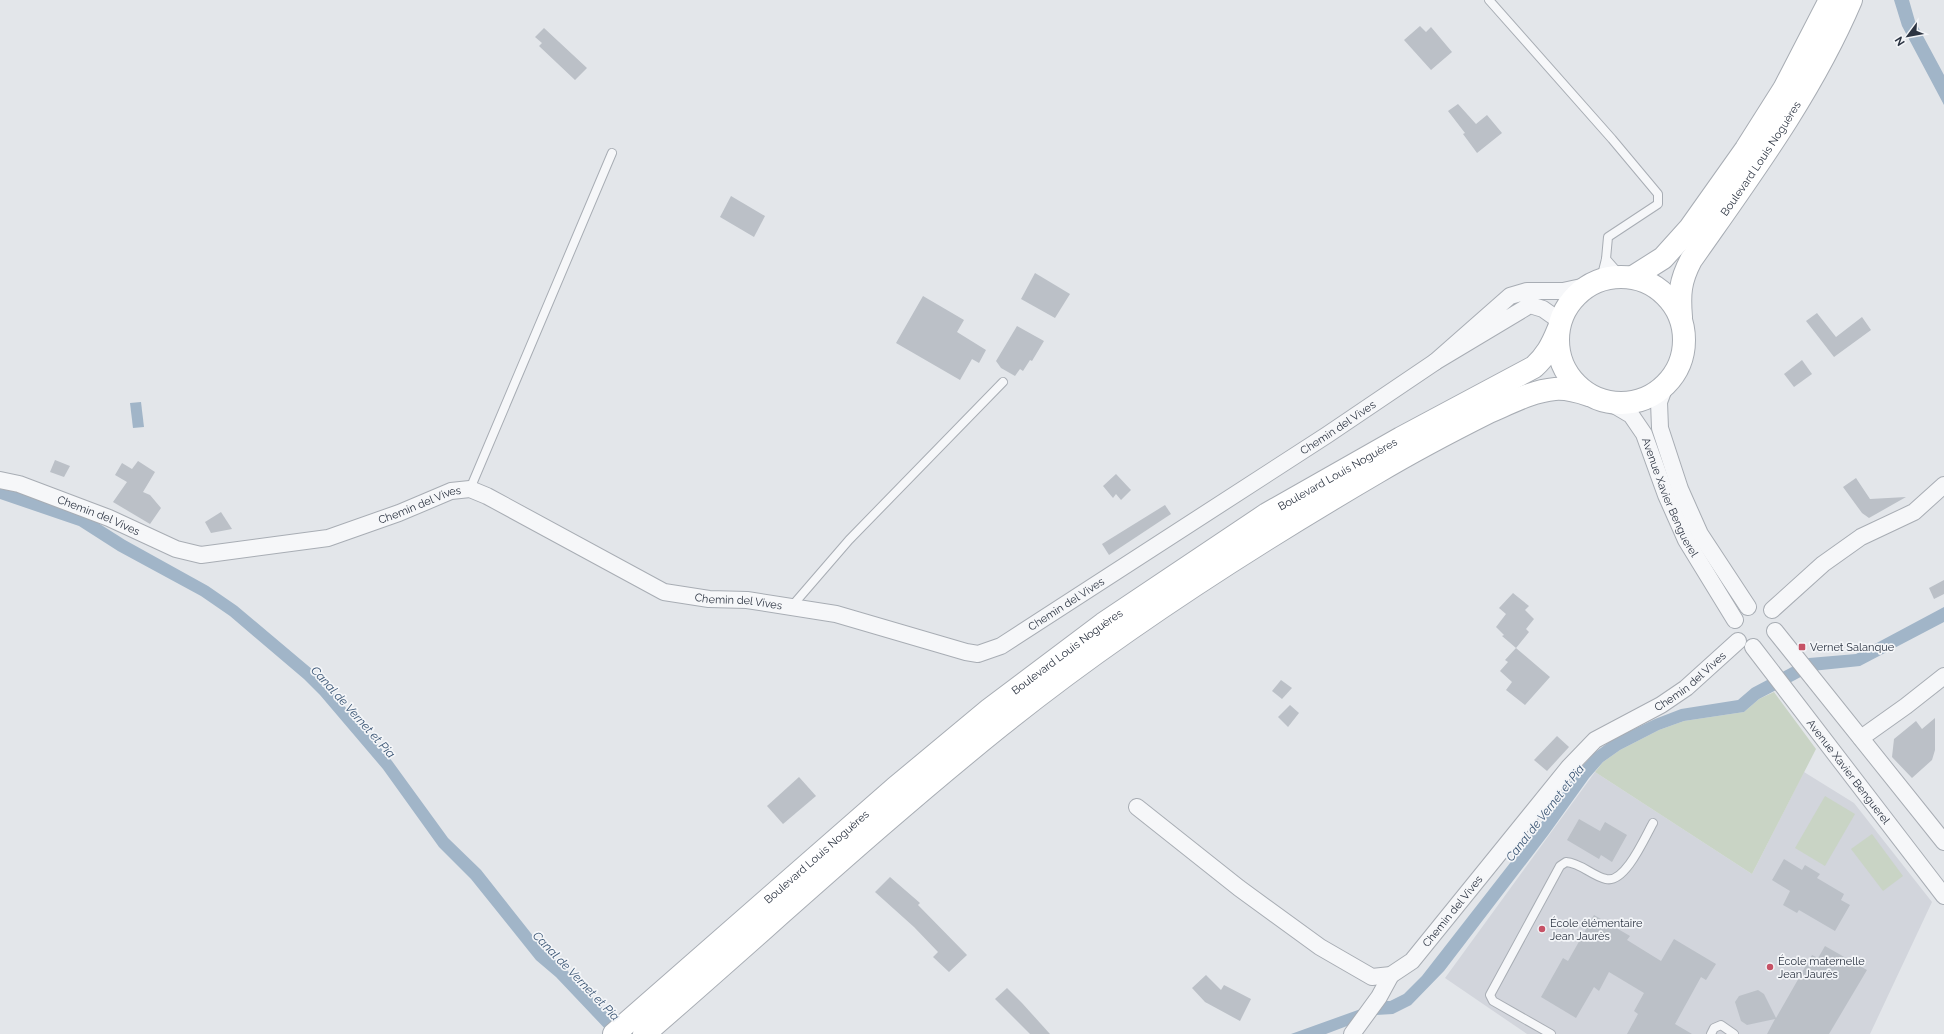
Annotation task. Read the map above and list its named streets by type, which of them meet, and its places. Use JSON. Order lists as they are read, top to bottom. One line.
{"streets":{"main road":["Boulevard Louis Noguères"],"street":["Chemin del Vives","Avenue Xavier Benguerel"]},"crossings":[["Boulevard Louis Noguères","Chemin del Vives"],["Boulevard Louis Noguères","Avenue Xavier Benguerel"],["Chemin del Vives","Avenue Xavier Benguerel"]],"water":["Canal de Vernet et Pia"],"places":{"transit":["Vernet Salanque"],"other":["École élémentaire Jean Jaurès","École maternelle Jean Jaurès"]},"north":"bottom left"}
